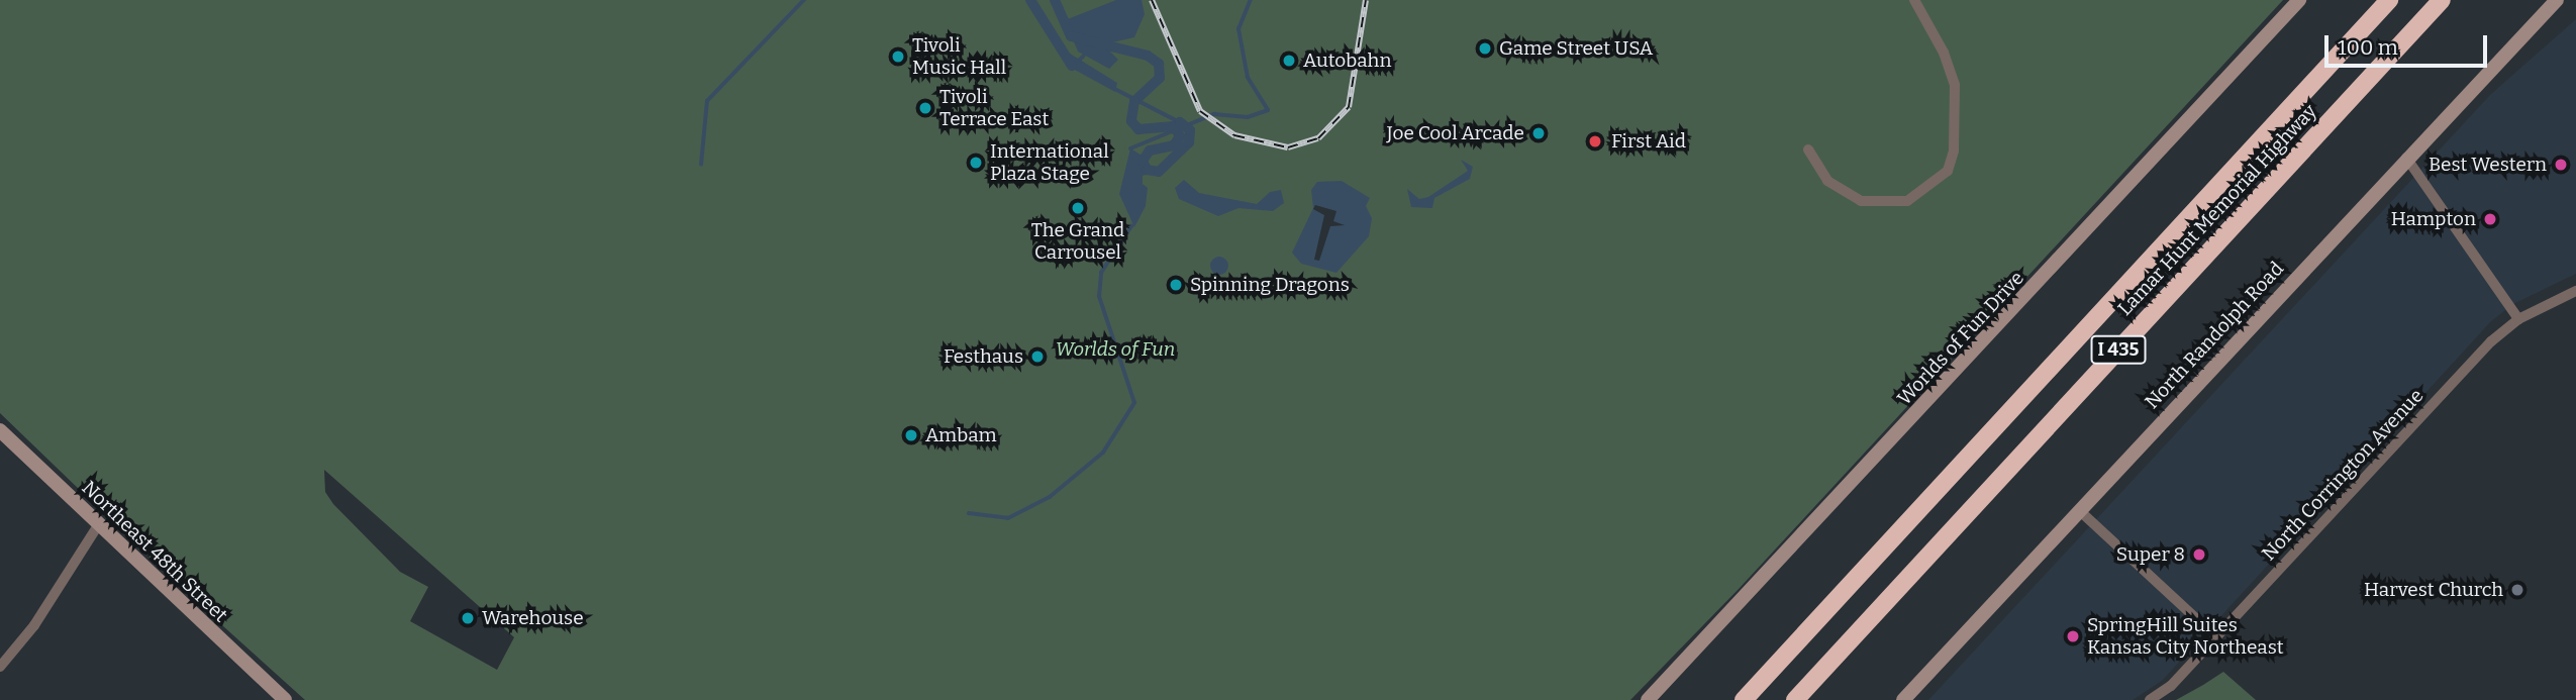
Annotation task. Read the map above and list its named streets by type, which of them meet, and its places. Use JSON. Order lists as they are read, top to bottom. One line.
{"streets":{"highway":["Lamar Hunt Memorial Highway","I 435"],"main road":["North Randolph Road","Worlds of Fun Drive","Northeast 48th Street"],"street":["North Corrington Avenue"]},"parks":["Worlds of Fun"],"places":["Game Street USA","Tivoli Music Hall","Autobahn","Tivoli Terrace East","Joe Cool Arcade","First Aid","International Plaza Stage","Best Western","The Grand Carrousel","Hampton","Spinning Dragons","Festhaus","Ambam","Super 8","Harvest Church","Warehouse","SpringHill Suites Kansas City Northeast"],"scale_bar":"100 m"}
